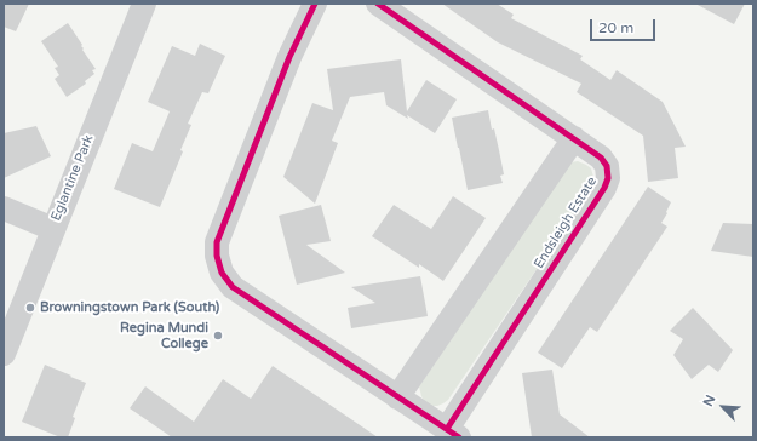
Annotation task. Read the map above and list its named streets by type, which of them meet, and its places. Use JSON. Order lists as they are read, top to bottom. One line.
{"streets":{"street":["Eglantine Park","Endsleigh Estate"]},"places":["Browningstown Park (South)","Regina Mundi College"],"scale_bar":"20 m","north":"top left"}
